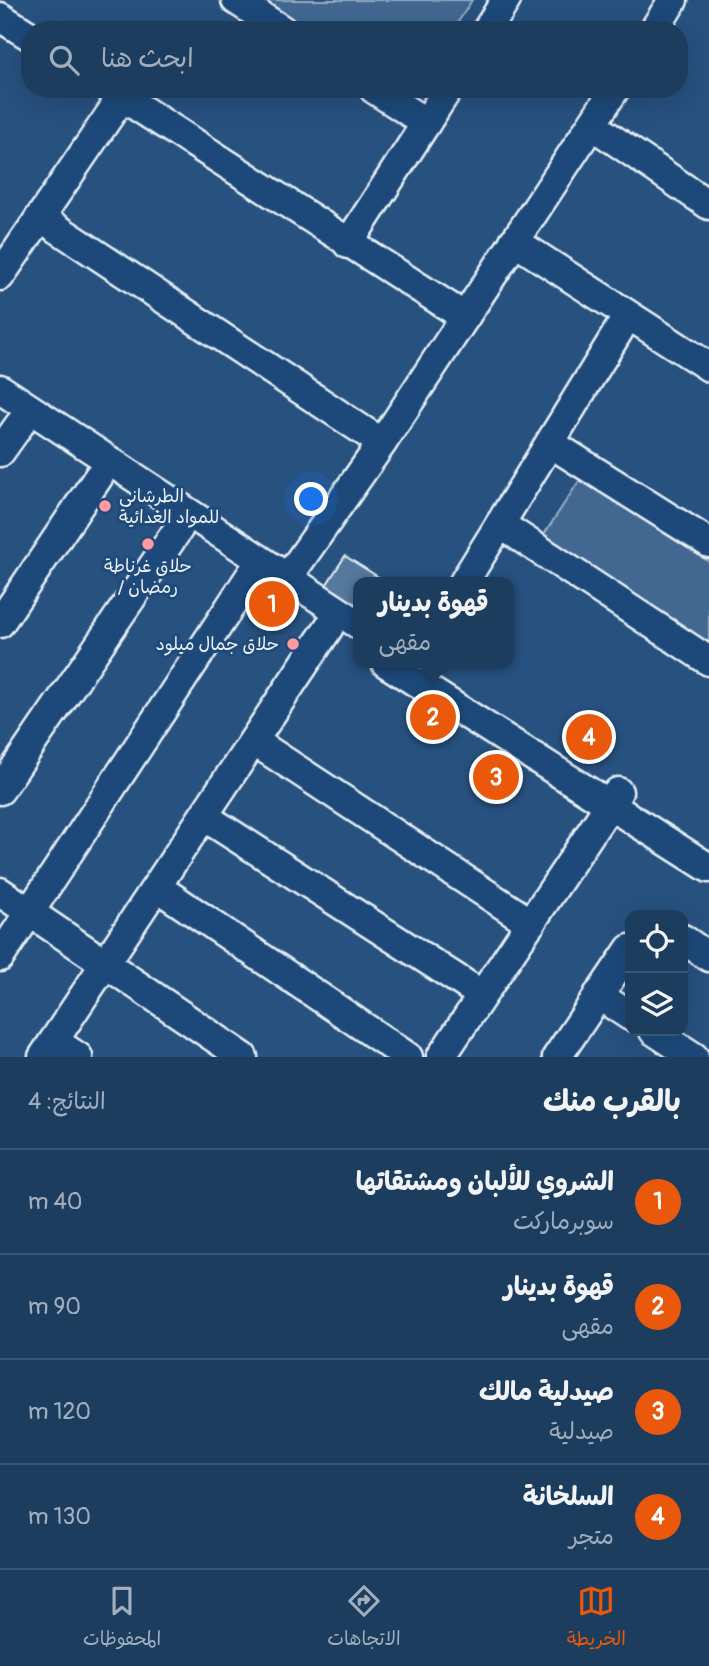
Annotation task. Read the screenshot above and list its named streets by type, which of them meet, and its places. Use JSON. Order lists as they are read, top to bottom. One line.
{"places":["الطرشاني للمواد الغدائية","حلاق غرناطة / رمضان","حلاق جمال ميلود"],"page":{"search":"ابحث هنا","pins":["1","2","4","3"],"popup":["قهوة بدينار","مقهى"],"heading":["بالقرب منك","النتائج: 4"],"list":[{"mark":"1","name":"الشروي للألبان ومشتقاتها","note":"سوبرماركت","value":"40 m"},{"mark":"2","name":"قهوة بدينار","note":"مقهى","value":"90 m"},{"mark":"3","name":"صيدلية مالك","note":"صيدلية","value":"120 m"},{"mark":"4","name":"السلخانة","note":"متجر","value":"130 m"}],"nav":["الخريطة","الاتجاهات","المحفوظات"]}}
